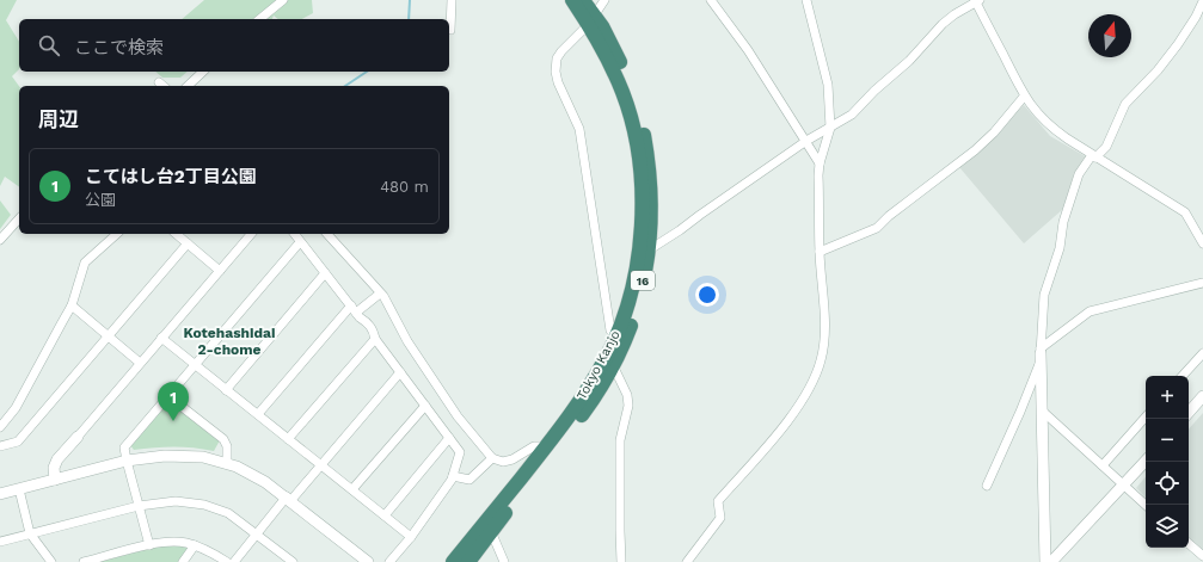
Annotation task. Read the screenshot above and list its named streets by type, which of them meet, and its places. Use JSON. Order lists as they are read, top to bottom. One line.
{"streets":{"highway":["16","Tokyo Kanjo"]},"districts":["Kotehashidai 2-chome"],"north":"top","page":{"search":"ここで検索","heading":"周辺","list":[{"mark":"1","name":"こてはし台2丁目公園","note":"公園","value":"480 m"}],"map_buttons":["+","−"],"pins":"1"}}
